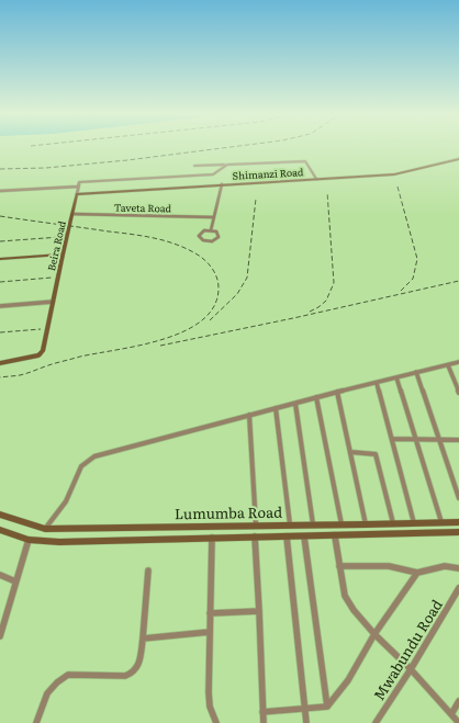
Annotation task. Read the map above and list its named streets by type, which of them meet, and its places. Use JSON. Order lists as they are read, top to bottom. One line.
{"streets":{"main road":["Shimanzi Road","Beira Road","Lumumba Road"],"street":["Taveta Road","Mwabundu Road"]},"crossings":[["Shimanzi Road","Beira Road"],["Taveta Road","Beira Road"]]}
